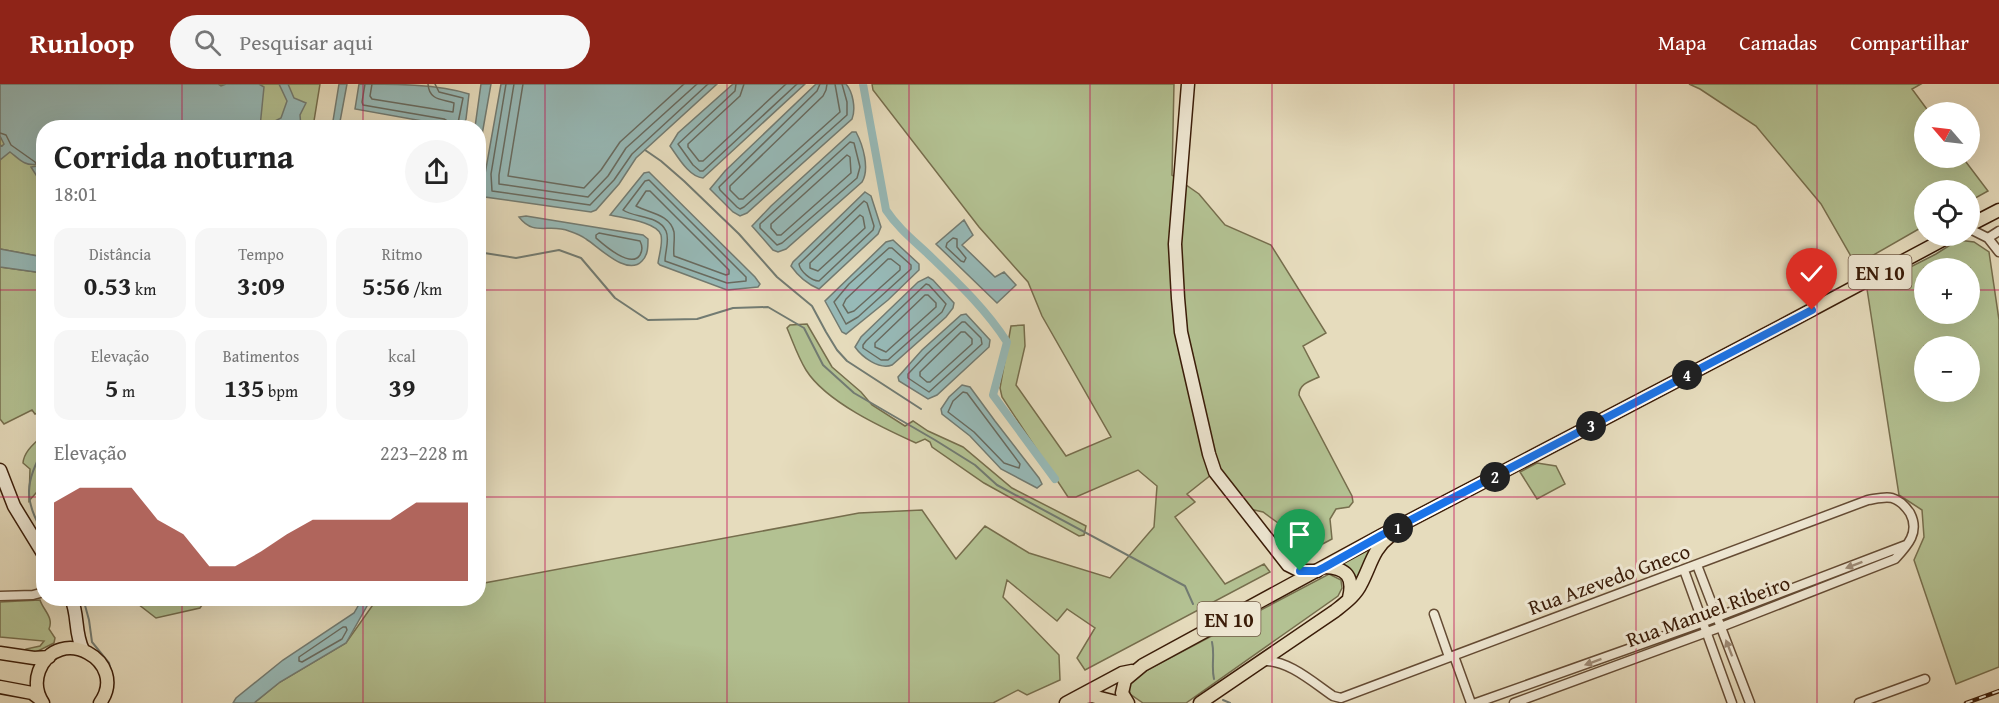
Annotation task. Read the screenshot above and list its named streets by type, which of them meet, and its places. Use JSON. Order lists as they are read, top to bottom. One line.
{"streets":{"main road":["EN 10"],"street":["Rua Azevedo Gneco","Rua Manuel Ribeiro"]},"crossings":[["EN 10","Rua Azevedo Gneco"],["Rua Azevedo Gneco","Rua Manuel Ribeiro"]],"north":"top left","page":{"header":"Runloop","search":"Pesquisar aqui","nav":["Mapa","Camadas","Compartilhar"],"map_buttons":["+","−"],"heading":["Corrida noturna","18:01"],"stats":[["Distância","0.53 km"],["Tempo","3:09"],["Ritmo","5:56 /km"],["Elevação","5 m"],["Batimentos","135 bpm"],["kcal","39"]],"pins":["4","3","2","1"],"chart":["Elevação","223–228 m"]}}
